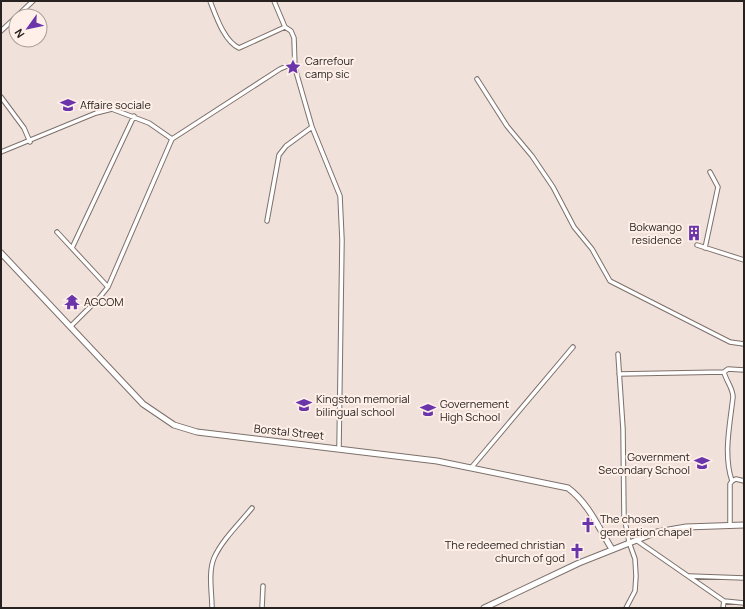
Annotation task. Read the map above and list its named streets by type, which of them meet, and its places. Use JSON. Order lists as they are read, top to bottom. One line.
{"streets":{"street":["Borstal Street"]},"places":{"place":["Carrefour camp sic"],"school or university":["Affaire sociale","Kingston memorial bilingual school","Governement High School","Government Secondary School"],"building":["Bokwango residence"],"temple":["AGCOM"],"church":["The chosen generation chapel","The redeemed christian church of god"]},"north":"bottom left"}
